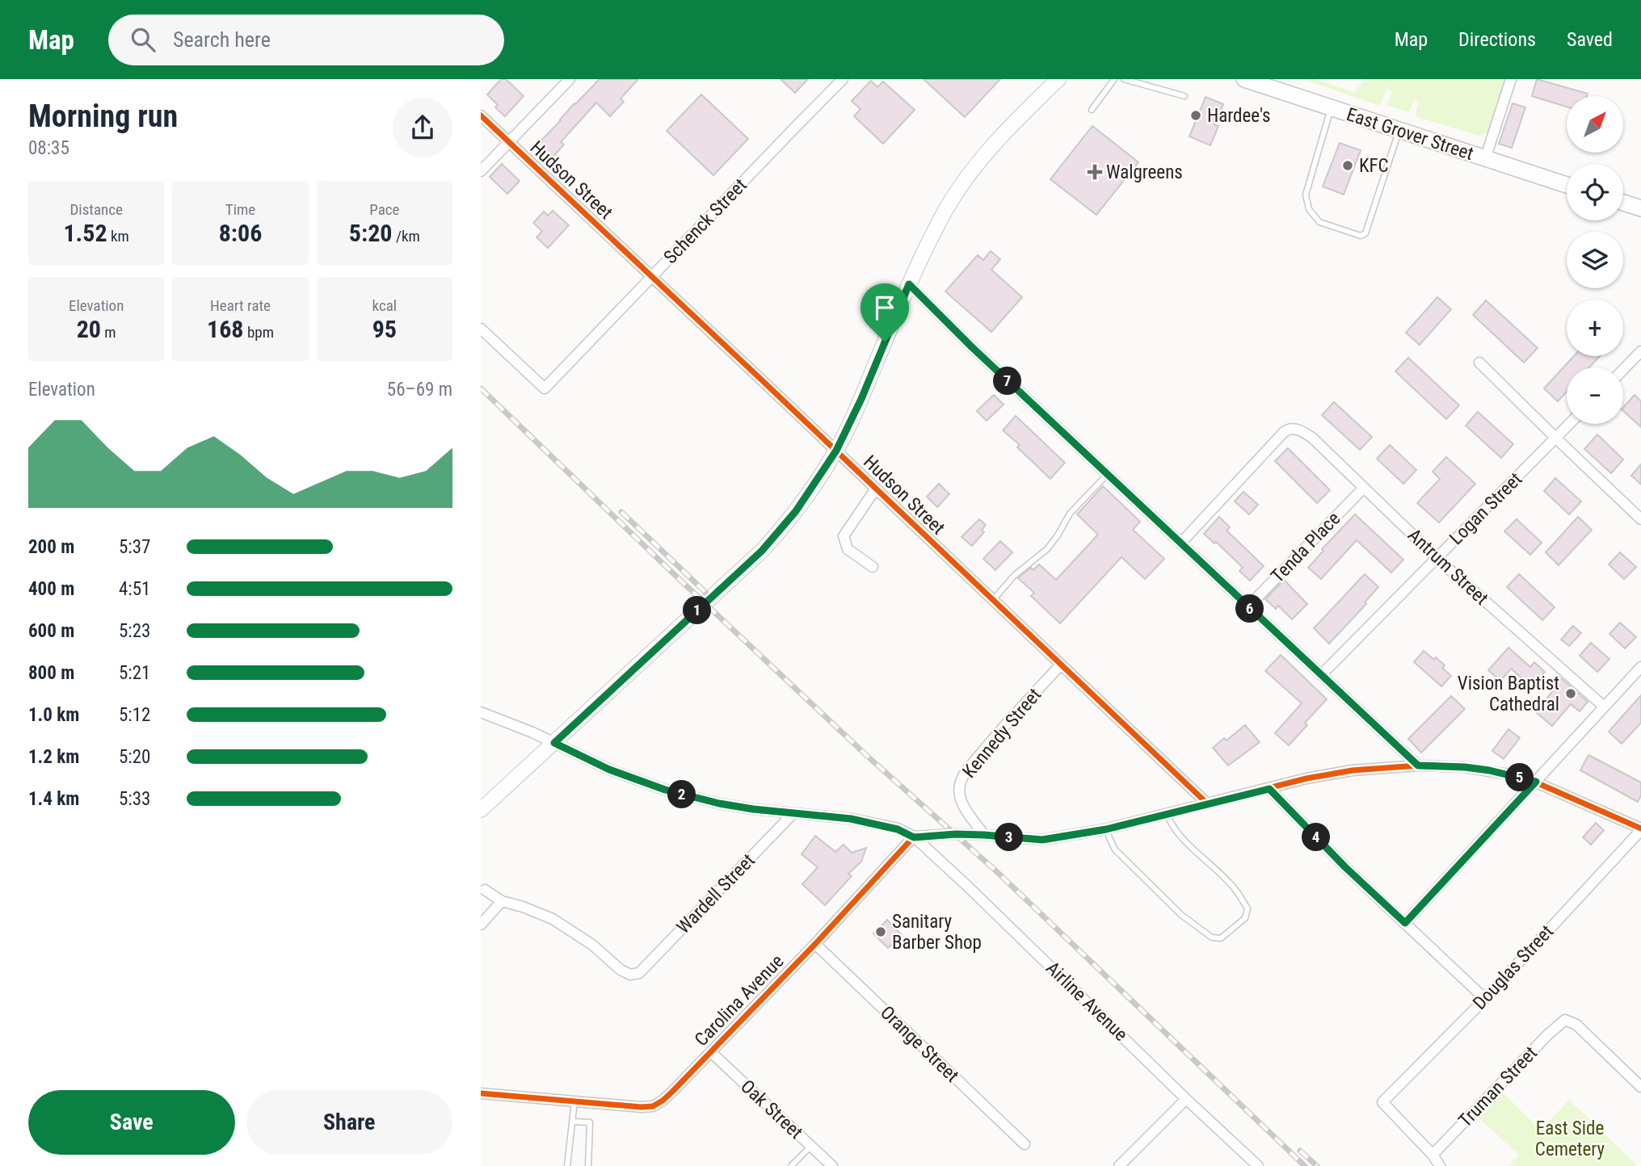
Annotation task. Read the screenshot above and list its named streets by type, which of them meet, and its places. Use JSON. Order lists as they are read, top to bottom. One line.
{"streets":{"main road":["East Grover Street"],"street":["Hudson Street","Schenck Street","Logan Street","Tenda Place","Antrum Street","Kennedy Street","Wardell Street","Douglas Street","Carolina Avenue","Airline Avenue","Orange Street","Truman Street","Oak Street"]},"crossings":[["Hudson Street","Schenck Street"],["Hudson Street","Kennedy Street"],["Logan Street","Antrum Street"],["Tenda Place","Antrum Street"],["Douglas Street","Truman Street"],["Carolina Avenue","Airline Avenue"],["Carolina Avenue","Orange Street"],["Carolina Avenue","Oak Street"]],"parks":["East Side Cemetery"],"places":{"other":["Hardee's","KFC","Vision Baptist Cathedral","Sanitary Barber Shop"],"health":["Walgreens"]},"north":"top right","page":{"header":"Map","search":"Search here","nav":["Map","Directions","Saved"],"heading":["Morning run","08:35"],"map_buttons":["+","−"],"stats":[["Distance","1.52 km"],["Time","8:06"],["Pace","5:20 /km"],["Elevation","20 m"],["Heart rate","168 bpm"],["kcal","95"]],"pins":["7","6","1","5","2","3","4"],"chart":["Elevation","56–69 m"],"list":[{"name":"200 m","note":"5:37"},{"name":"400 m","note":"4:51"},{"name":"600 m","note":"5:23"},{"name":"800 m","note":"5:21"},{"name":"1.0 km","note":"5:12"},{"name":"1.2 km","note":"5:20"},{"name":"1.4 km","note":"5:33"}],"buttons":["Save","Share"]}}
